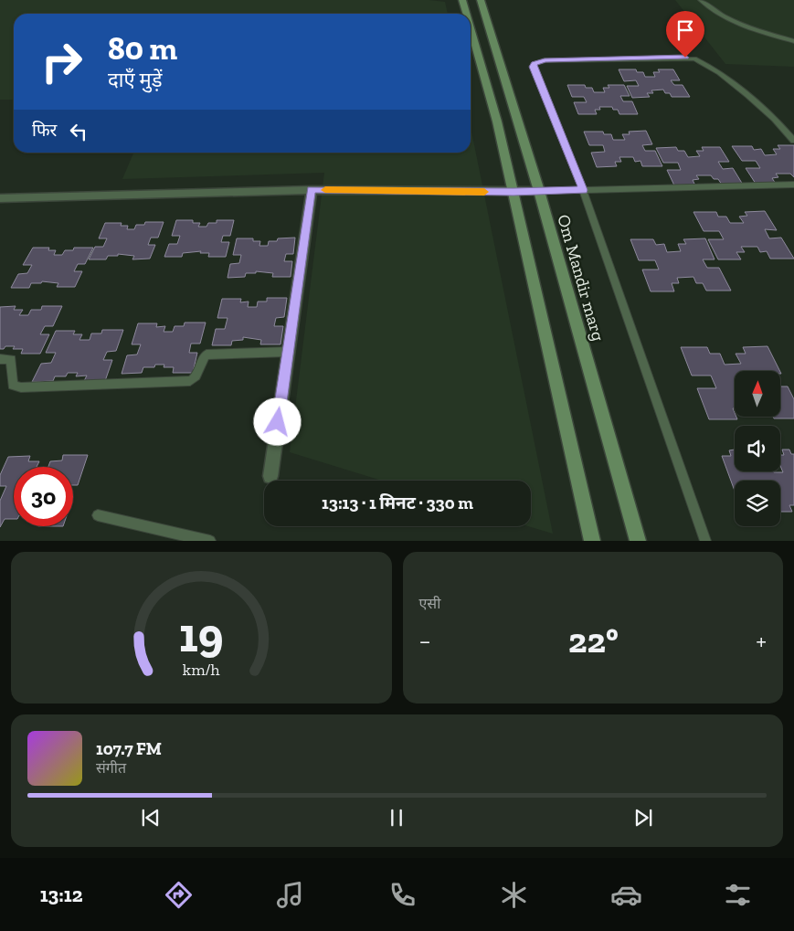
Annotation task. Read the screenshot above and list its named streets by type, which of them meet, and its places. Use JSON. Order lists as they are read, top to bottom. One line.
{"streets":{"main road":["Om Mandir marg"]},"north":"top","page":{"turn":["80 m","दाएँ मुड़ें"],"then":"फिर","limit":"30","trip":"13:13 · 1 मिनट · 330 m","tile":"एसी","heat":["−","22°","+"],"song":["107.7 FM","संगीत"],"tabs":"13:12","gauge":["19","km/h"]}}
